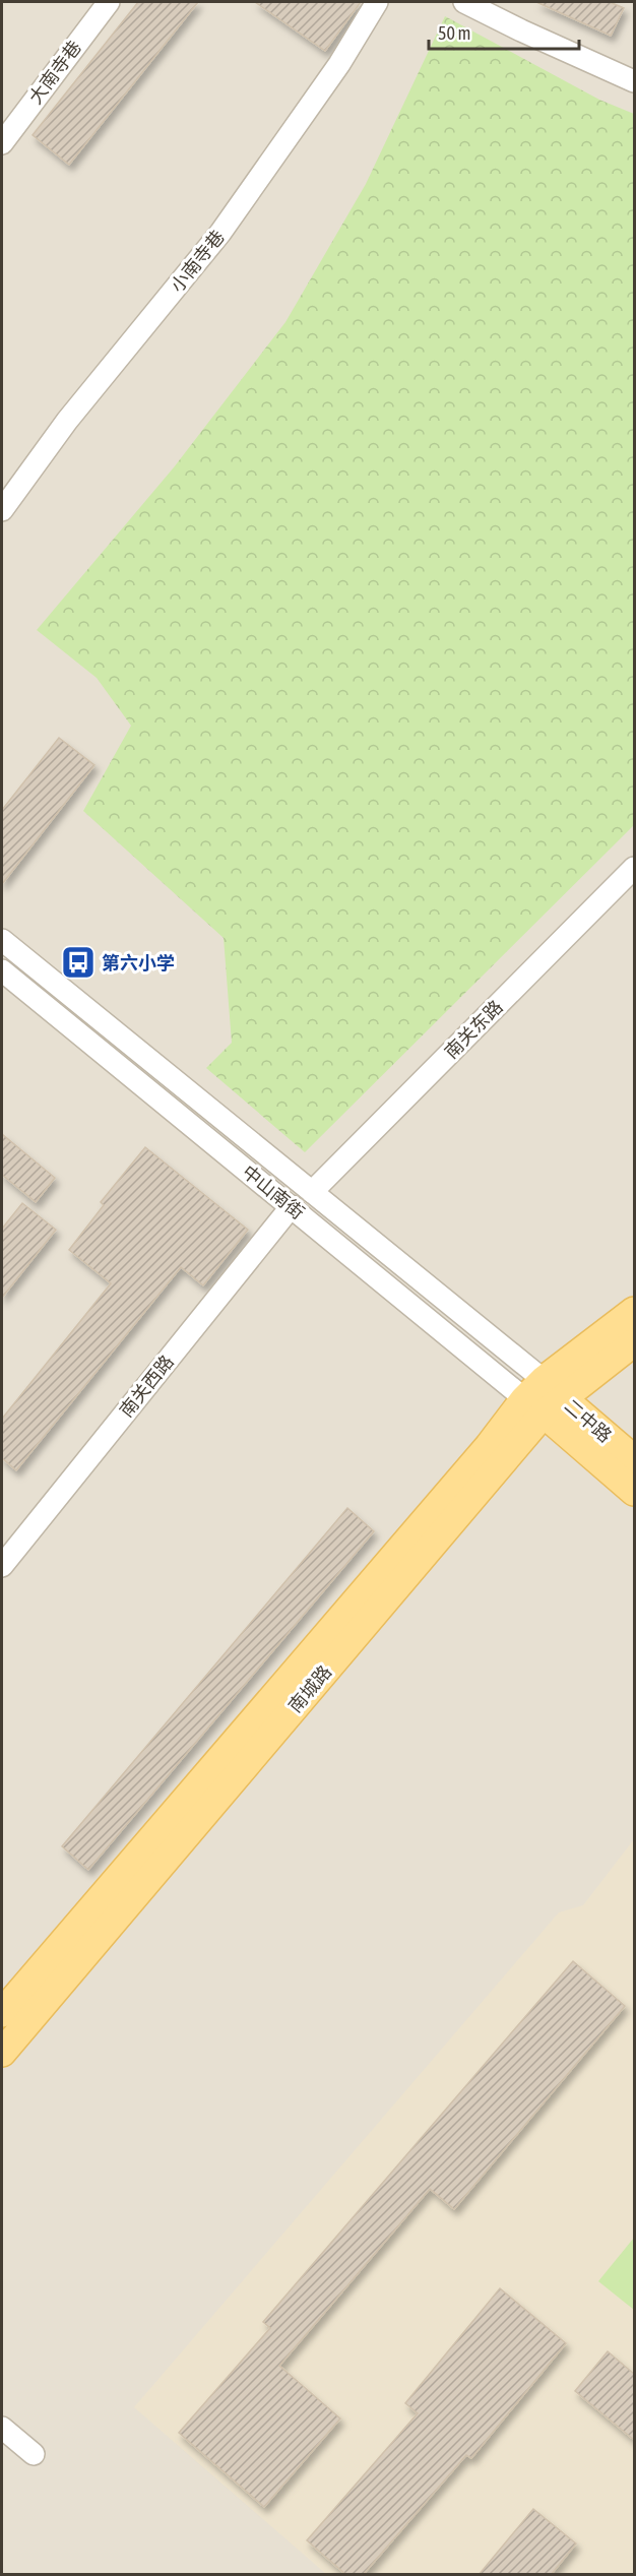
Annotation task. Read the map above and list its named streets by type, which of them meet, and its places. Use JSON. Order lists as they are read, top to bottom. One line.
{"streets":{"main road":["二中路","南城路"],"street":["大南寺巷","小南寺巷","南关东路","中山南街","南关西路"]},"crossings":[["南关东路","中山南街"],["中山南街","南关西路"],["中山南街","二中路"],["中山南街","南城路"],["二中路","南城路"]],"places":{"bus stop":["第六小学"]},"scale_bar":"50 m"}
